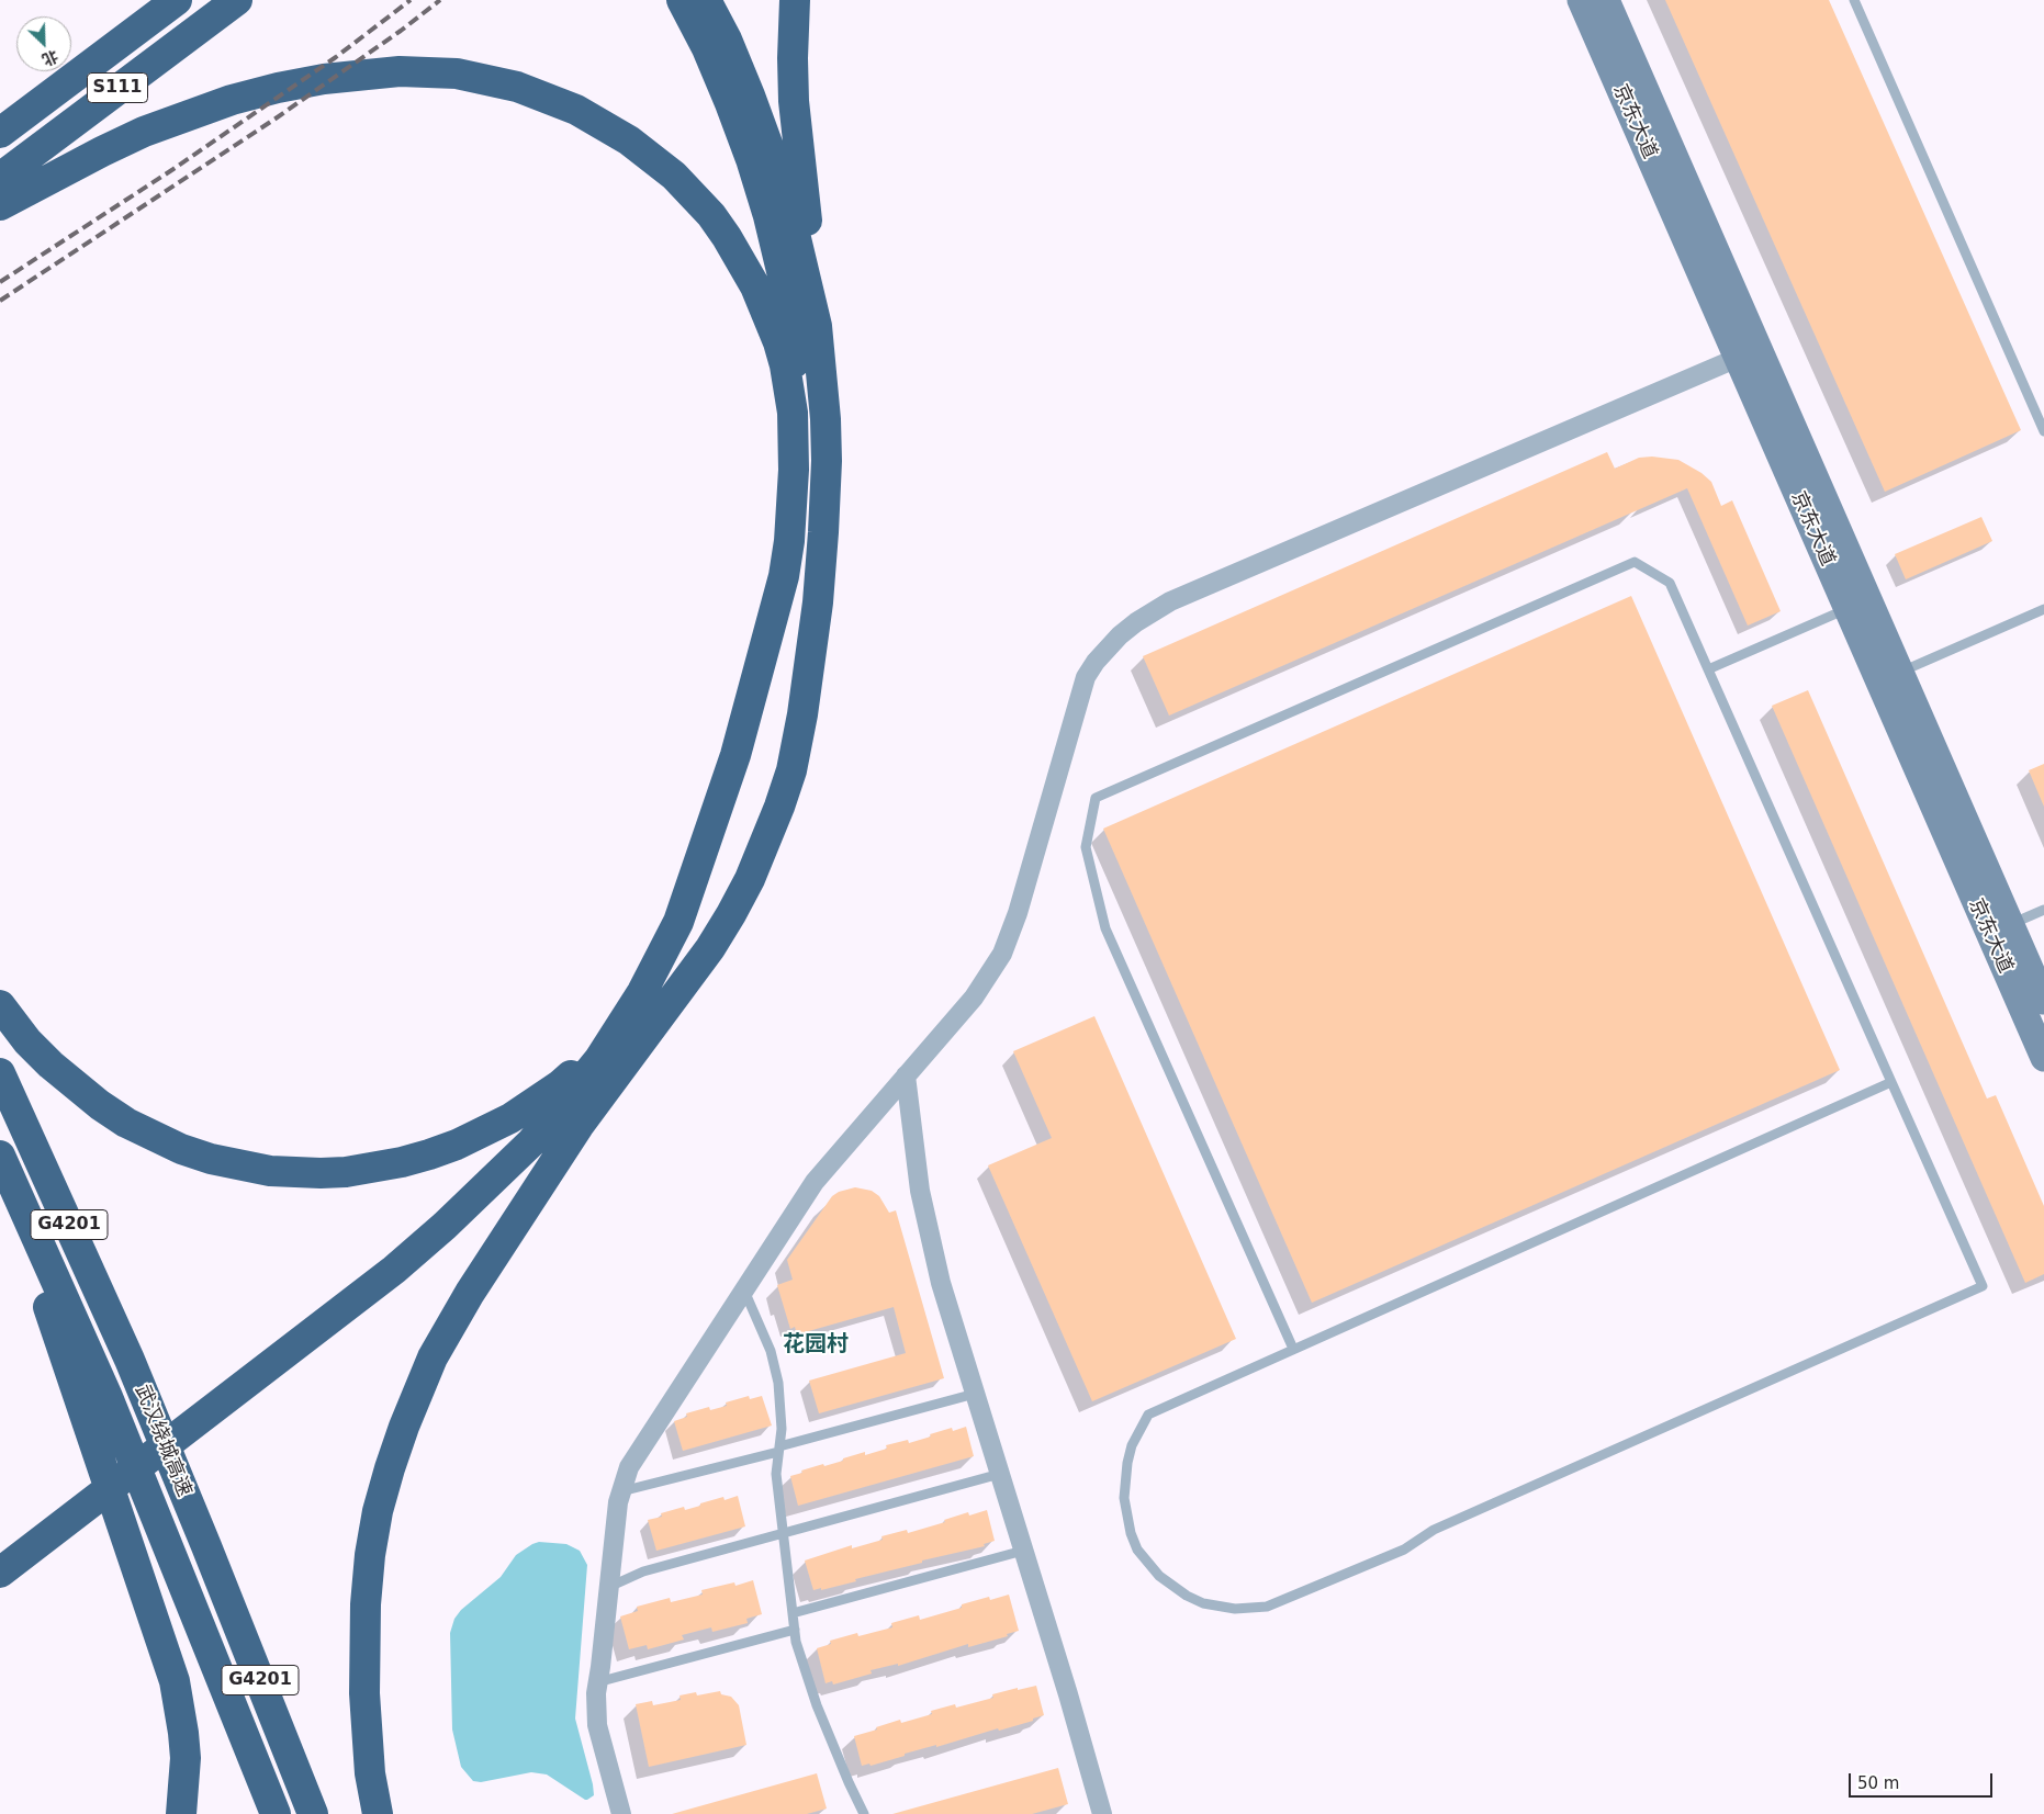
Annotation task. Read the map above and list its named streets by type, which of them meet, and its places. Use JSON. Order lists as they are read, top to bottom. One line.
{"streets":{"highway":["S111","G4201","武汉绕城高速"],"main road":["京东大道"]},"districts":["花园村"],"scale_bar":"50 m","north":"bottom right"}
